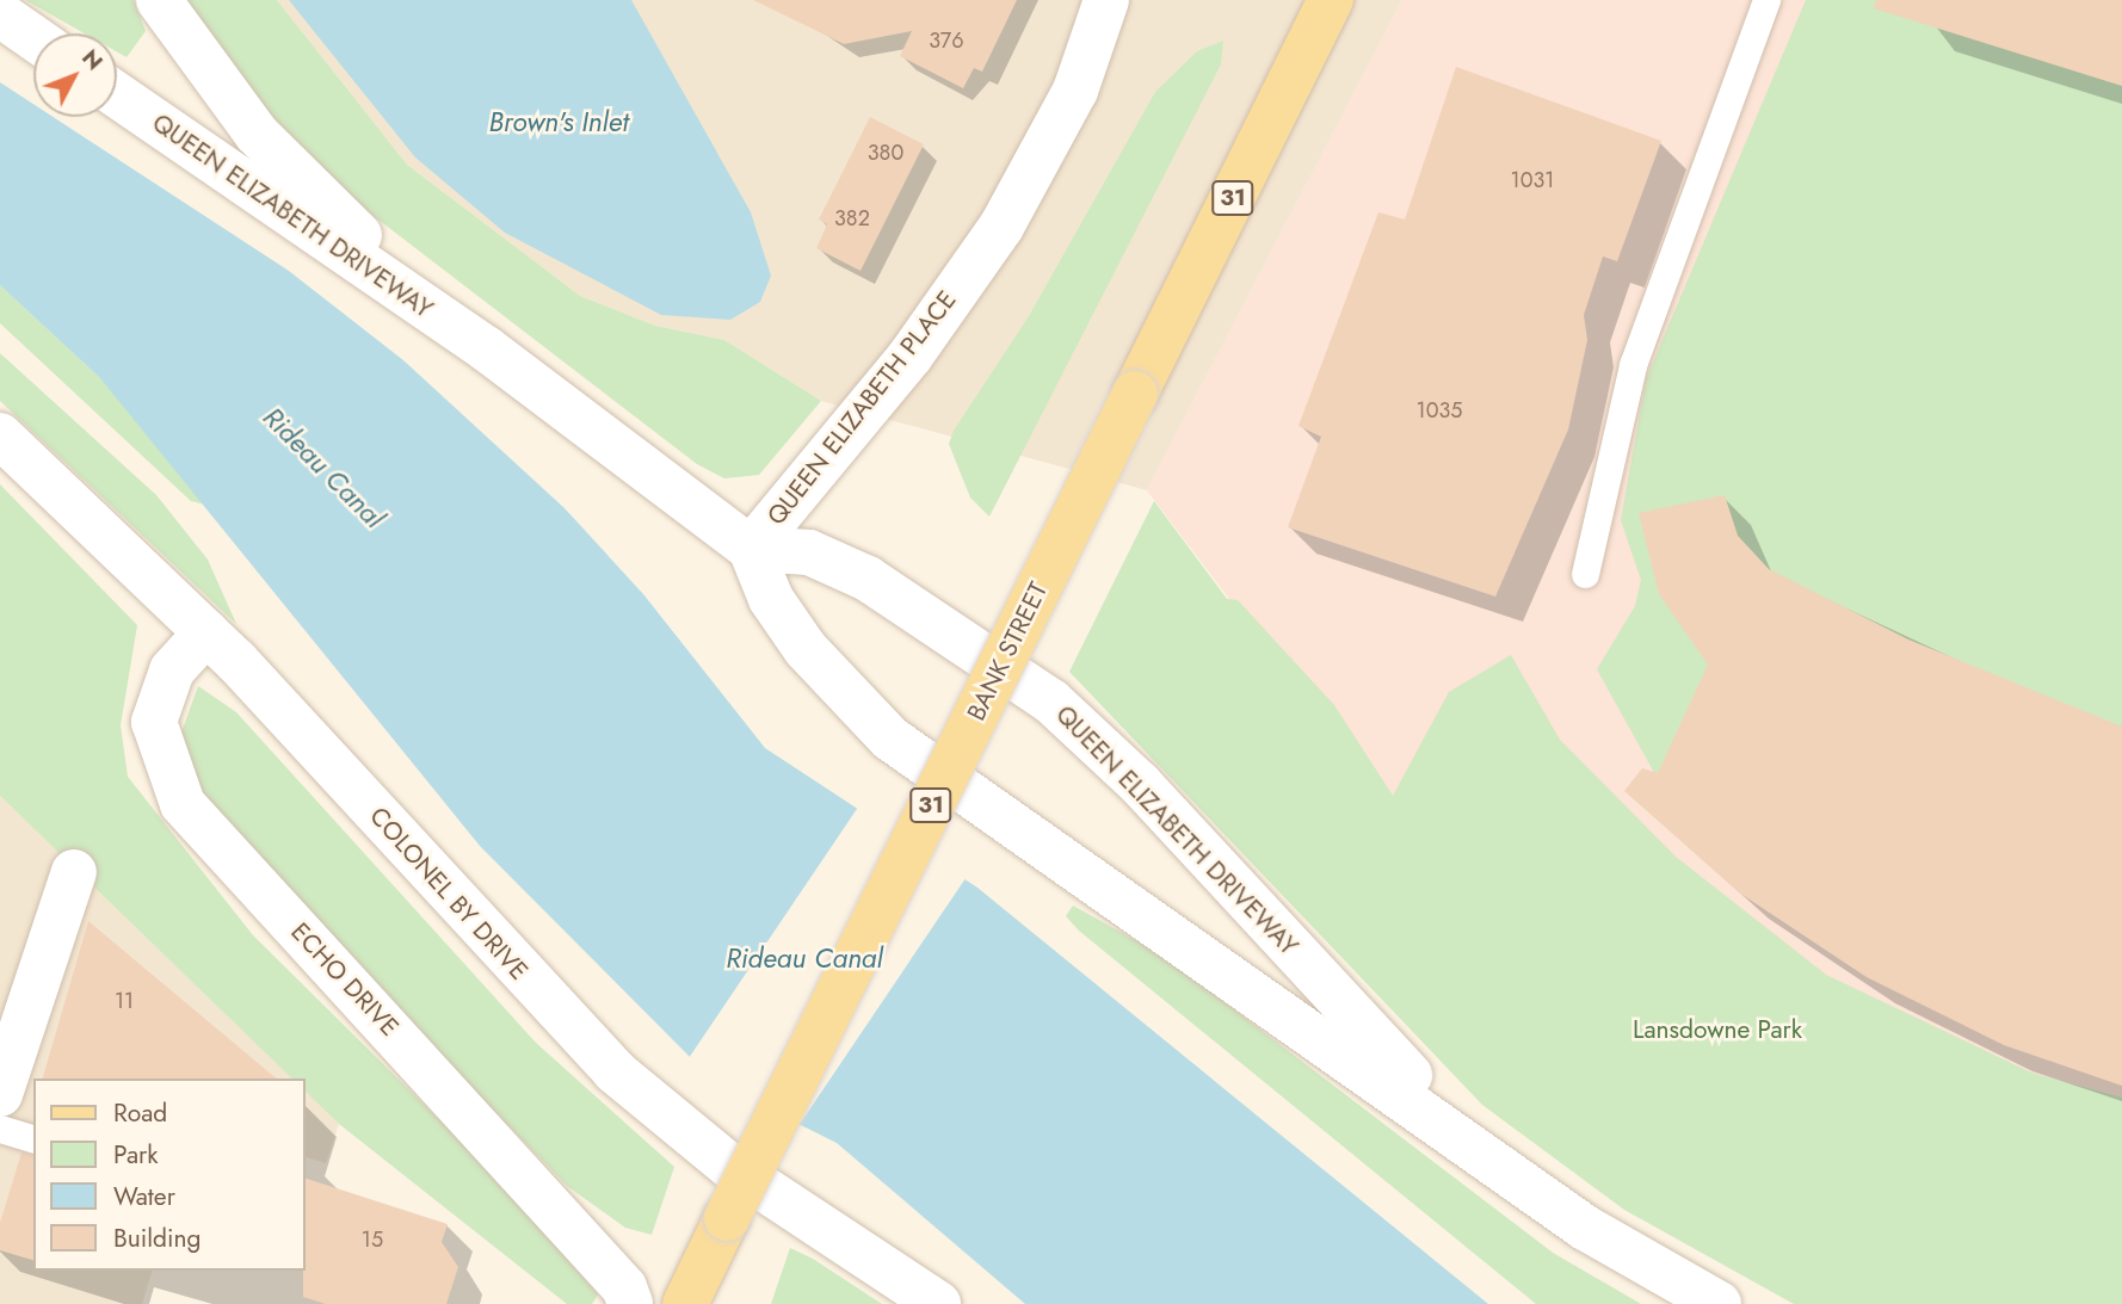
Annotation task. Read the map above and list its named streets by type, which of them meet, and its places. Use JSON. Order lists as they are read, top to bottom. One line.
{"streets":{"main road":["31","QUEEN ELIZABETH DRIVEWAY","QUEEN ELIZABETH PLACE","BANK STREET","COLONEL BY DRIVE","ECHO DRIVE"]},"crossings":[["QUEEN ELIZABETH DRIVEWAY","QUEEN ELIZABETH PLACE"],["COLONEL BY DRIVE","ECHO DRIVE"]],"water":["Brown's Inlet","Rideau Canal"],"parks":["Lansdowne Park"],"house_numbers":["376","380","1031","382","1035","11","15"],"legend":["Road","Park","Water","Building"],"north":"top right"}
